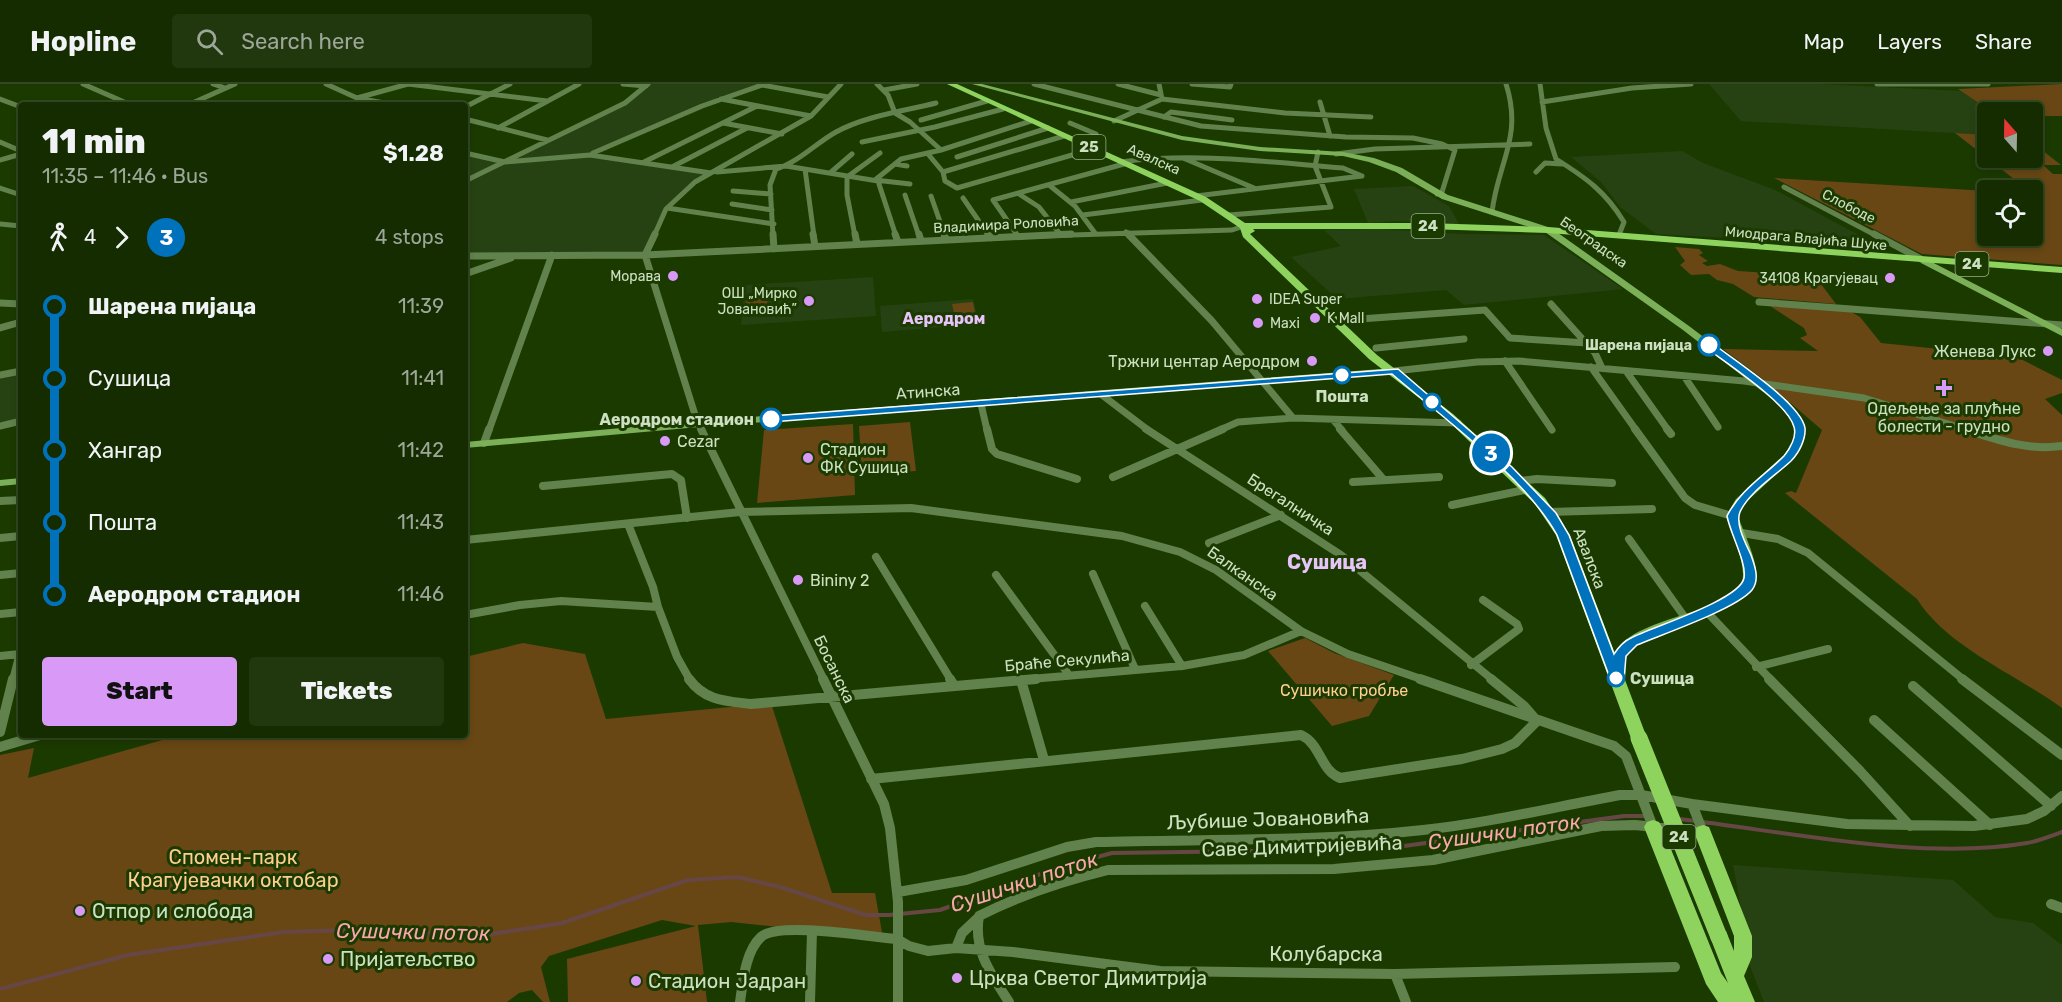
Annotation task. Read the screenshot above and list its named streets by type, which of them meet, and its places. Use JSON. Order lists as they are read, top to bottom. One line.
{"streets":{"main road":["25","Авалска","Владимира Роловића","24","Миодрага Влајића Шуке"],"street":["Слободе","Београдска","Атинска","Брегалничка","Балканска","Браће Секулића","Босанска","Љубише Јовановића","Саве Димитријевића","Колубарска"]},"crossings":[["25","Авалска"],["Авалска","Владимира Роловића"],["Авалска","24"],["Авалска","Атинска"],["Слободе","Миодрага Влајића Шуке"],["Владимира Роловића","Миодрага Влајића Шуке"],["Владимира Роловића","Београдска"],["Владимира Роловића","Босанска"],["Миодрага Влајића Шуке","Београдска"],["Атинска","Брегалничка"],["Атинска","Босанска"],["Брегалничка","Балканска"],["Балканска","Браће Секулића"],["Балканска","Босанска"],["Балканска","Љубише Јовановића"],["Балканска","Саве Димитријевића"],["Браће Секулића","Босанска"],["Босанска","Љубише Јовановића"]],"districts":["Аеродром","Сушица"],"water":["Сушички поток"],"parks":["Сушичко гробље","Спомен-парк Крагујевачки октобар"],"places":{"other":["Морава","34108 Крагујевац","IDEA Super","ОШ „Мирко Јовановић”","K Mall","Maxi","Шарена пијаца","Женева Лукс","Тржни центар Аеродром","Пошта","Аеродром стадион","Cezar","Стадион ФК Сушица","Bininy 2","Сушица","Отпор и слобода","Пријатељство","Црква Светог Димитрија","Стадион Јадран"],"health":["Одељење за плућне болести - грудно"]},"lines":["bus line 3"],"north":"top","page":{"header":"Hopline","search":"Search here","nav":["Map","Layers","Share"],"on_map":"3","heading":["11 min","11:35 – 11:46 · Bus","$1.28"],"legs":["4","3","4 stops"],"list":[{"name":"Шарена пијаца","value":"11:39"},{"name":"Сушица","value":"11:41"},{"name":"Хангар","value":"11:42"},{"name":"Пошта","value":"11:43"},{"name":"Аеродром стадион","value":"11:46"}],"buttons":["Start","Tickets"]}}
